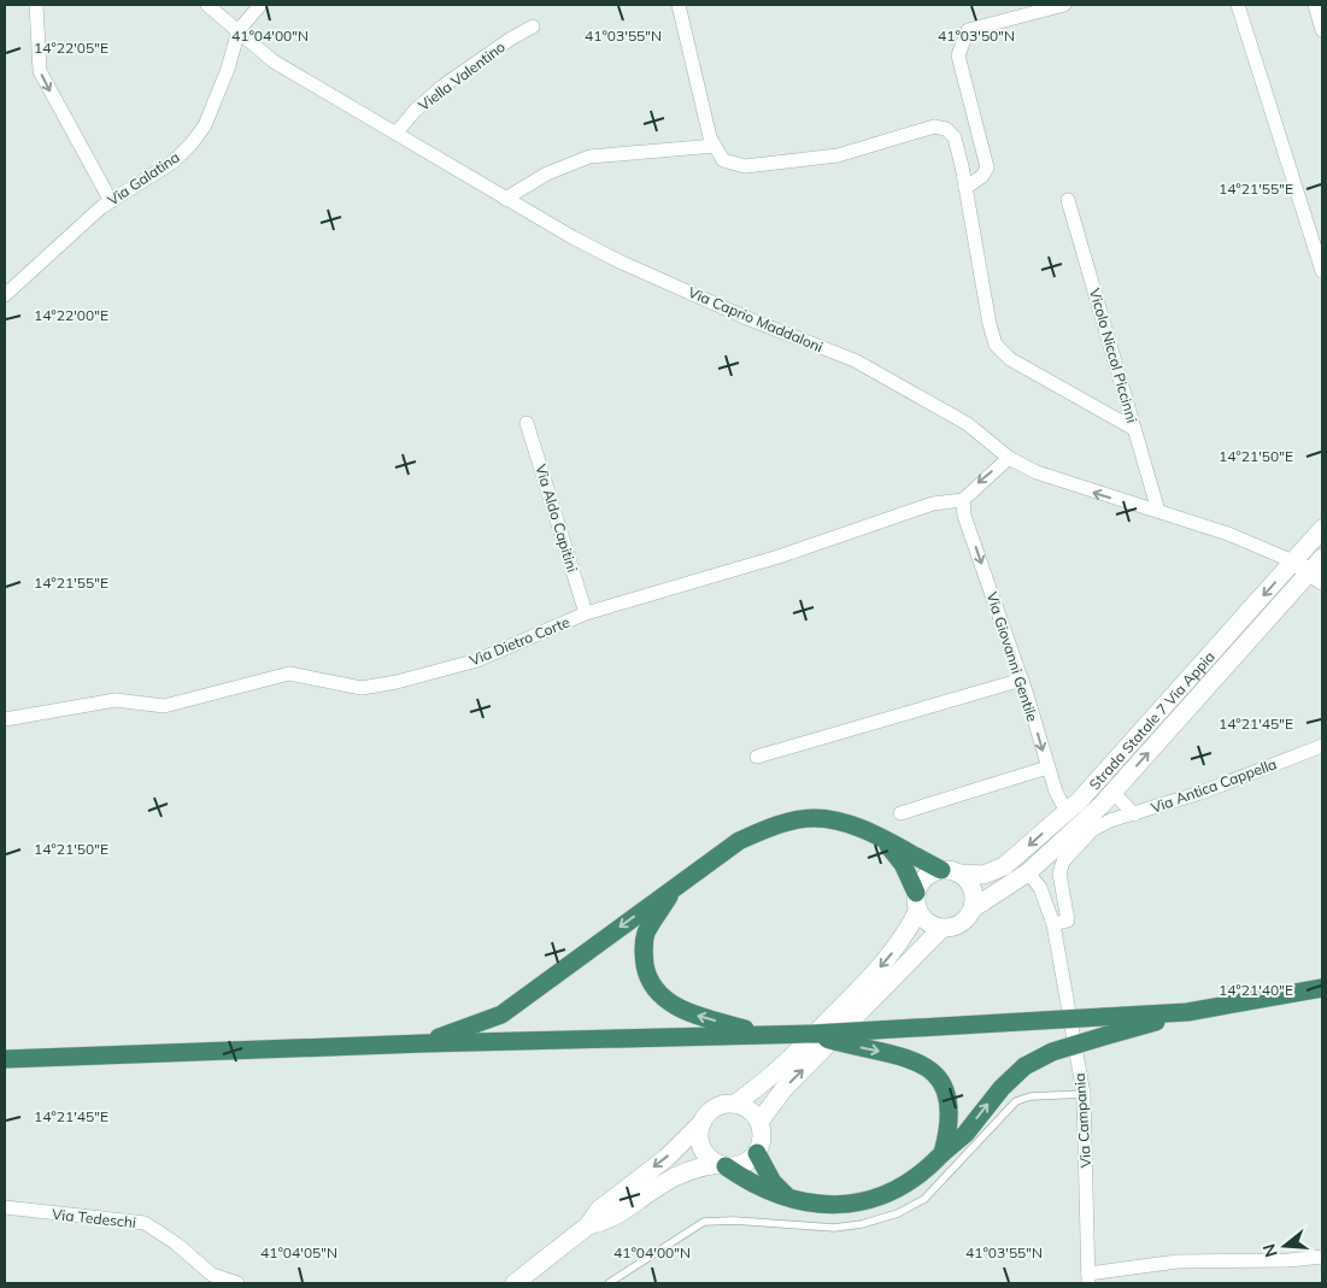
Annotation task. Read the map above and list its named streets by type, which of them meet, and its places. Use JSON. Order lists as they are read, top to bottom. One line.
{"streets":{"main road":["Strada Statale 7 Via Appia"],"street":["Viella Valentino","Via Galatina","Via Caprio Maddaloni","Vicolo Niccol Piccinni","Via Aldo Capitini","Via Dietro Corte","Via Giovanni Gentile","Via Antica Cappella","Via Campania","Via Tedeschi"]},"crossings":[["Viella Valentino","Via Caprio Maddaloni"],["Via Galatina","Via Caprio Maddaloni"],["Via Caprio Maddaloni","Vicolo Niccol Piccinni"],["Via Caprio Maddaloni","Strada Statale 7 Via Appia"],["Via Aldo Capitini","Via Dietro Corte"],["Via Dietro Corte","Via Giovanni Gentile"],["Via Giovanni Gentile","Strada Statale 7 Via Appia"],["Strada Statale 7 Via Appia","Via Antica Cappella"],["Strada Statale 7 Via Appia","Via Campania"]],"one_way":["Via Giovanni Gentile"],"north":"left","coordinates":["41°04'00\"N","41°03'55\"N","41°03'50\"N","14°22'05\"E","14°21'55\"E","14°22'00\"E","14°21'50\"E","14°21'45\"E","14°21'40\"E","41°04'05\"N"]}
